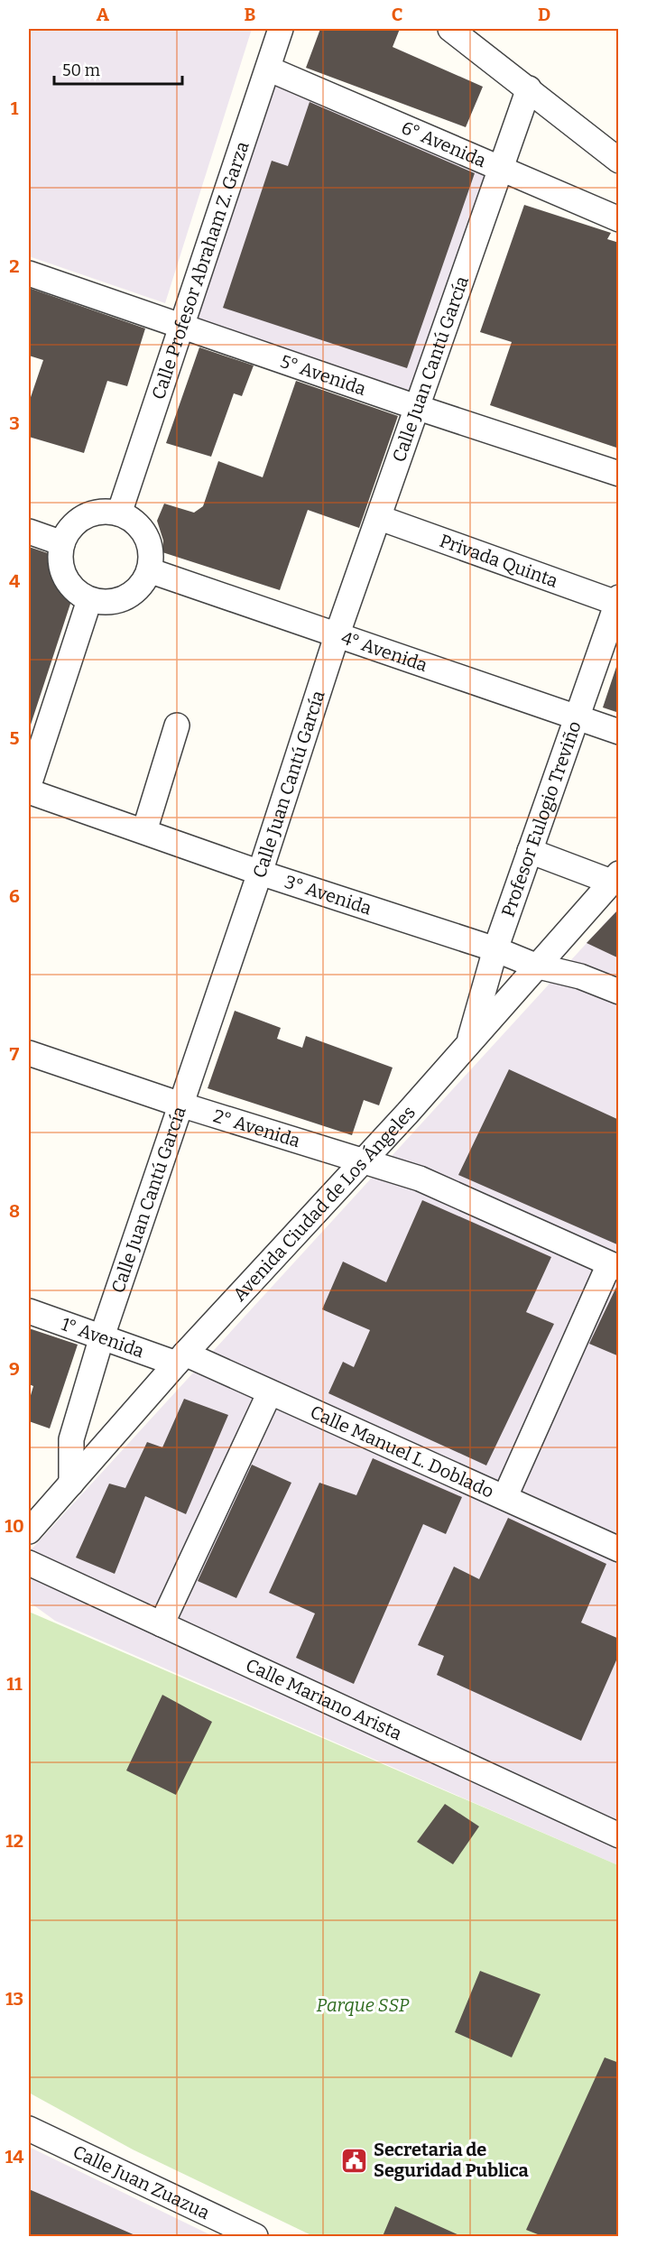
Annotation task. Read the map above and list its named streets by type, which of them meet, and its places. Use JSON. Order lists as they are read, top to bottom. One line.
{"streets":{"street":["6° Avenida","Calle Profesor Abraham Z. Garza","Calle Juan Cantú García","5° Avenida","Privada Quinta","4° Avenida","Profesor Eulogio Treviño","3° Avenida","2° Avenida","Avenida Ciudad de Los Ángeles","1° Avenida","Calle Manuel L. Doblado","Calle Mariano Arista","Calle Juan Zuazua"]},"crossings":[["6° Avenida","Calle Profesor Abraham Z. Garza"],["6° Avenida","Calle Juan Cantú García"],["Calle Profesor Abraham Z. Garza","5° Avenida"],["Calle Profesor Abraham Z. Garza","4° Avenida"],["Calle Juan Cantú García","5° Avenida"],["Calle Juan Cantú García","Privada Quinta"],["Calle Juan Cantú García","4° Avenida"],["Calle Juan Cantú García","3° Avenida"],["Calle Juan Cantú García","2° Avenida"],["Calle Juan Cantú García","Avenida Ciudad de Los Ángeles"],["Calle Juan Cantú García","1° Avenida"],["Privada Quinta","Profesor Eulogio Treviño"],["4° Avenida","Profesor Eulogio Treviño"],["Profesor Eulogio Treviño","3° Avenida"],["Profesor Eulogio Treviño","Avenida Ciudad de Los Ángeles"],["3° Avenida","Avenida Ciudad de Los Ángeles"],["2° Avenida","Avenida Ciudad de Los Ángeles"],["Avenida Ciudad de Los Ángeles","1° Avenida"],["Avenida Ciudad de Los Ángeles","Calle Manuel L. Doblado"],["1° Avenida","Calle Manuel L. Doblado"]],"parks":["Parque SSP"],"places":{"public building":["Secretaria de Seguridad Publica"]},"scale_bar":"50 m","grid":{"columns":["A","B","C","D"],"rows":["1","2","3","4","5","6","7","8","9","10","11","12","13","14"]}}
